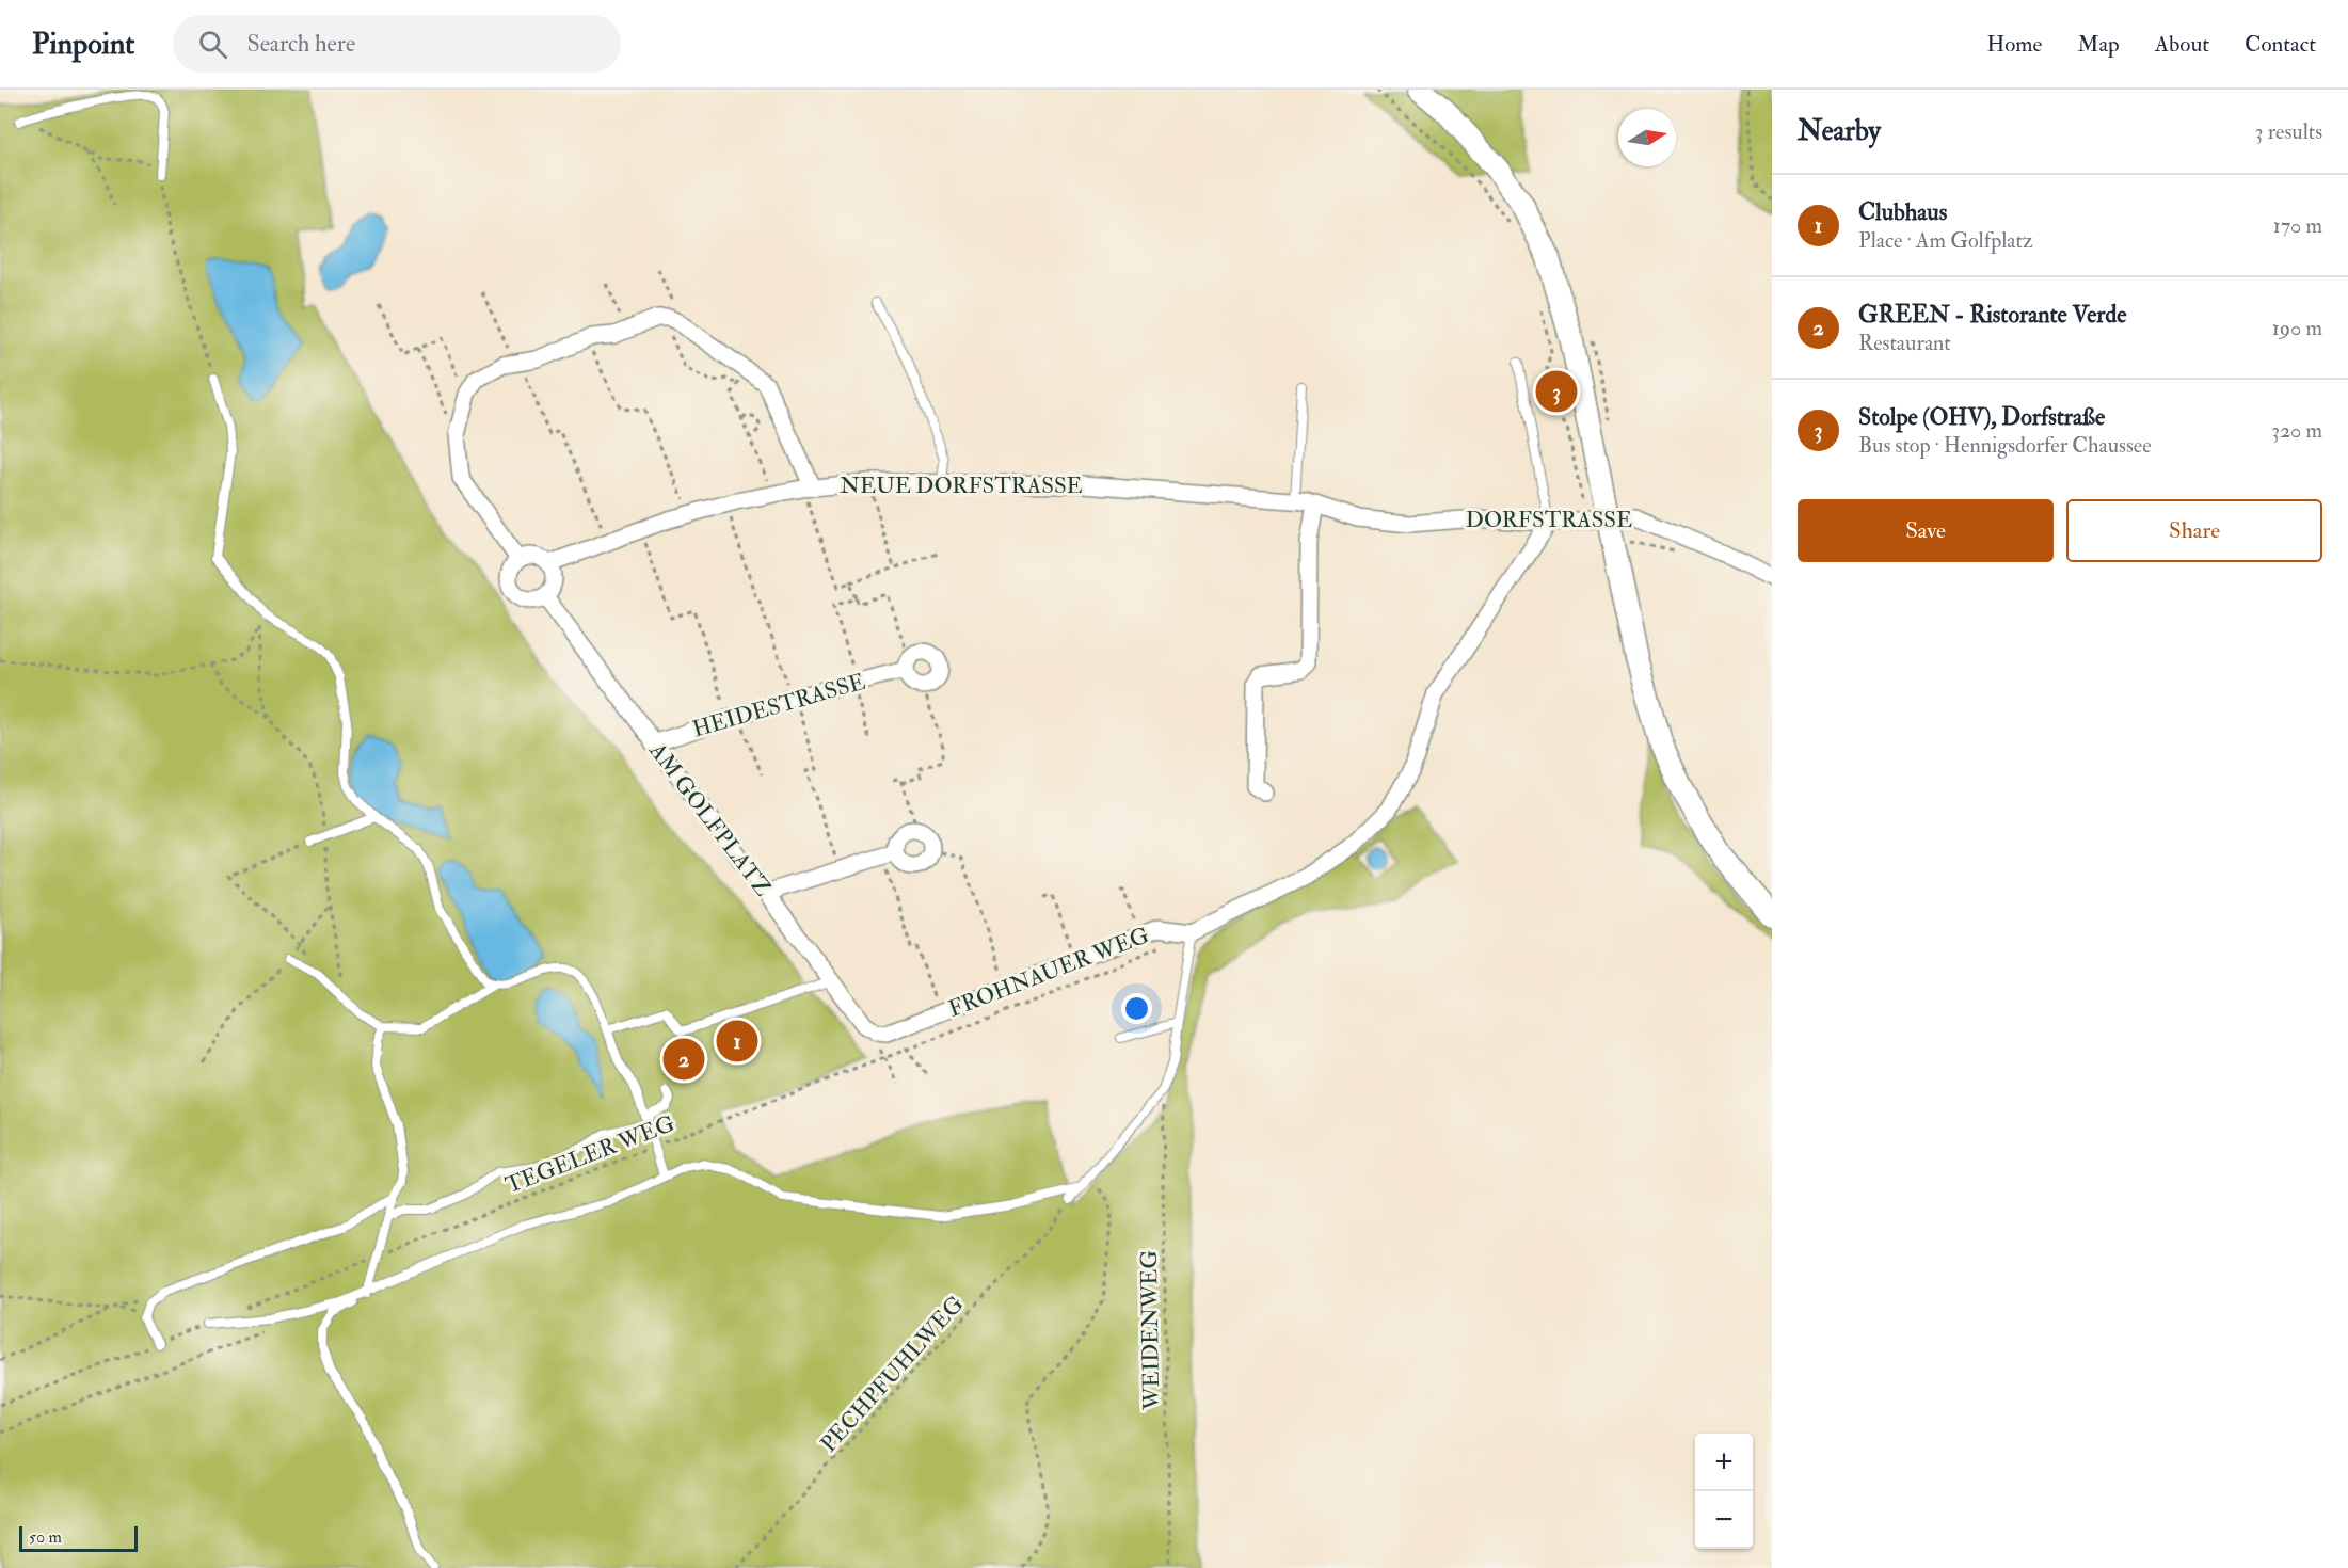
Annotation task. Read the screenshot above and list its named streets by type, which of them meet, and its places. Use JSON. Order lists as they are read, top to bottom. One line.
{"streets":{"street":["NEUE DORFSTRASSE","DORFSTRASSE","HEIDESTRASSE","AM GOLFPLATZ","FROHNAUER WEG"],"path":["TEGELER WEG","WEIDENWEG","PECHPFUHLWEG"]},"crossings":[["NEUE DORFSTRASSE","DORFSTRASSE"],["NEUE DORFSTRASSE","AM GOLFPLATZ"],["HEIDESTRASSE","AM GOLFPLATZ"],["AM GOLFPLATZ","FROHNAUER WEG"],["FROHNAUER WEG","TEGELER WEG"]],"scale_bar":"50 m","north":"right","page":{"header":"Pinpoint","search":"Search here","nav":["Home","Map","About","Contact"],"heading":["Nearby","3 results"],"list":[{"mark":"1","name":"Clubhaus","note":"Place · Am Golfplatz","value":"170 m"},{"mark":"2","name":"GREEN - Ristorante Verde","note":"Restaurant","value":"190 m"},{"mark":"3","name":"Stolpe (OHV), Dorfstraße","note":"Bus stop · Hennigsdorfer Chaussee","value":"320 m"}],"pins":["3","1","2"],"buttons":["Save","Share"],"map_buttons":["+","−"],"scale":"50 m"}}
